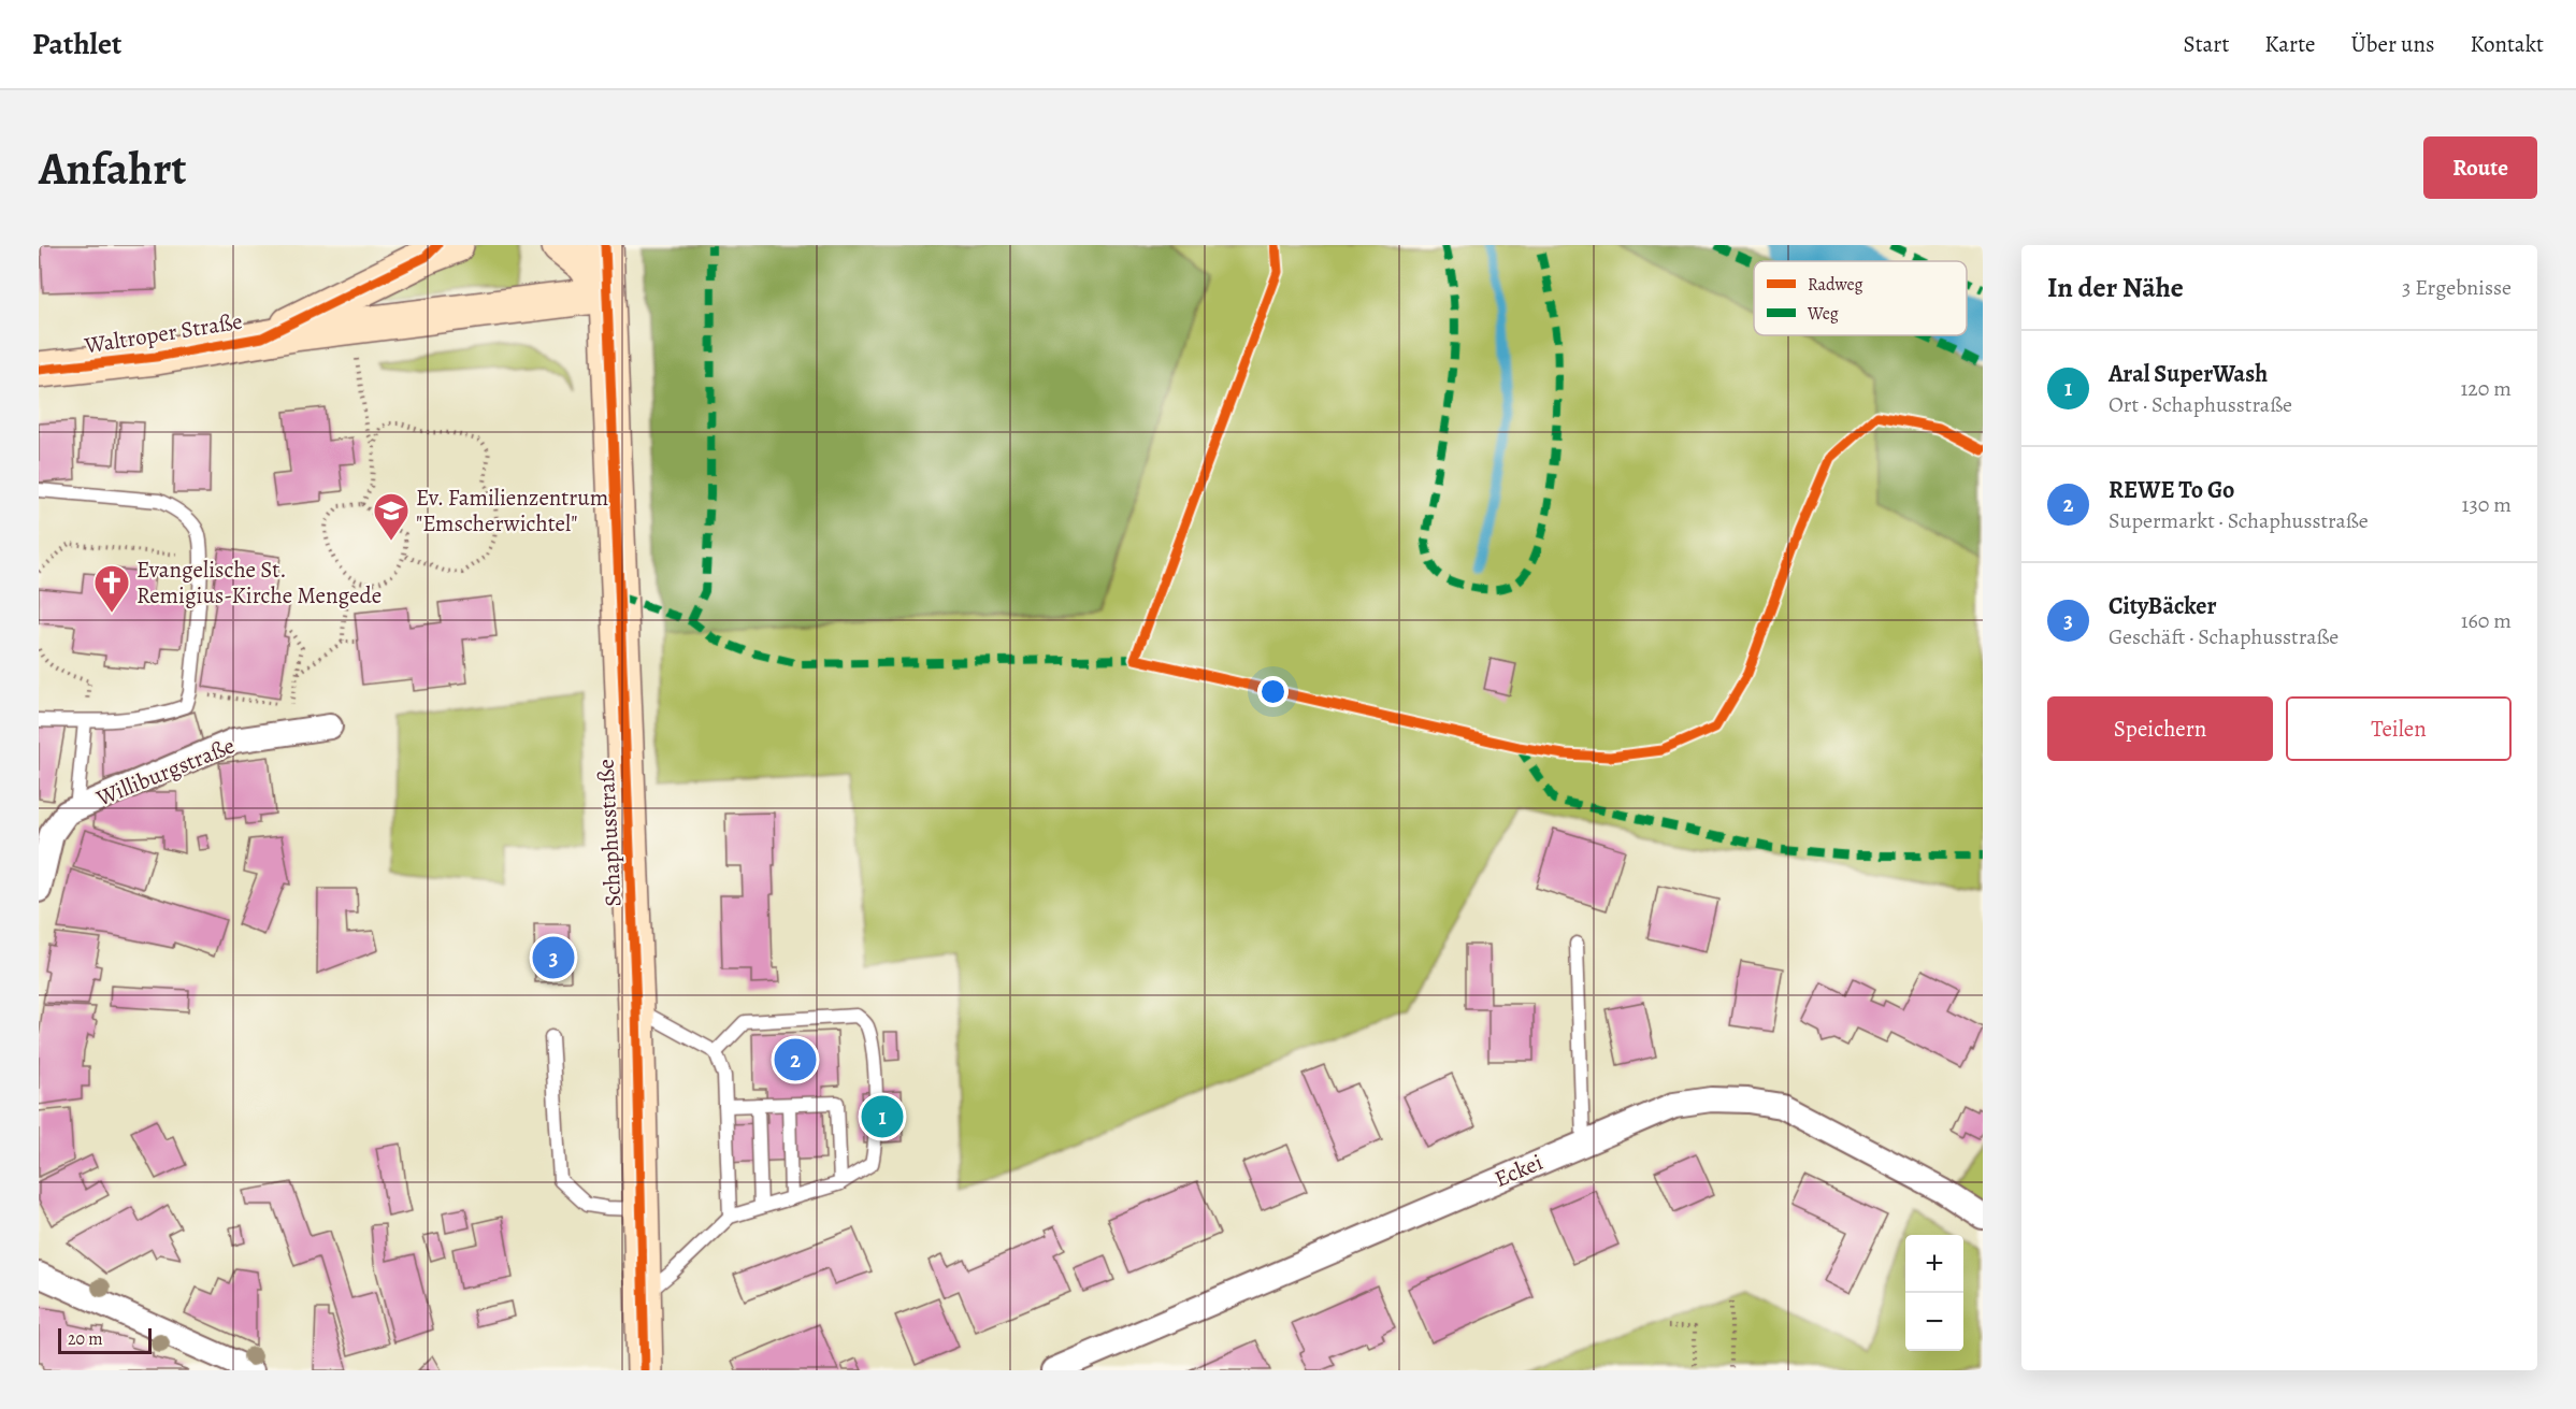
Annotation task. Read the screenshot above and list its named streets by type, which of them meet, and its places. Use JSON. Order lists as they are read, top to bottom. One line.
{"streets":{"main road":["Waltroper Straße","Schaphusstraße"],"street":["Williburgstraße","Eckei"]},"crossings":[["Waltroper Straße","Schaphusstraße"]],"places":{"school or university":["Ev. Familienzentrum \"Emscherwichtel\""],"church":["Evangelische St. Remigius-Kirche Mengede"]},"legend":["Radweg","Weg"],"scale_bar":"20 m","page":{"header":"Pathlet","nav":["Start","Karte","Über uns","Kontakt"],"buttons":["Route",["Speichern","Teilen"]],"title":"Anfahrt","heading":["In der Nähe","3 Ergebnisse"],"list":[{"mark":"1","name":"Aral SuperWash","note":"Ort · Schaphusstraße","value":"120 m"},{"mark":"2","name":"REWE To Go","note":"Supermarkt · Schaphusstraße","value":"130 m"},{"mark":"3","name":"CityBäcker","note":"Geschäft · Schaphusstraße","value":"160 m"}],"pins":["3","2","1"],"map_buttons":["+","−"],"scale":"20 m"}}
